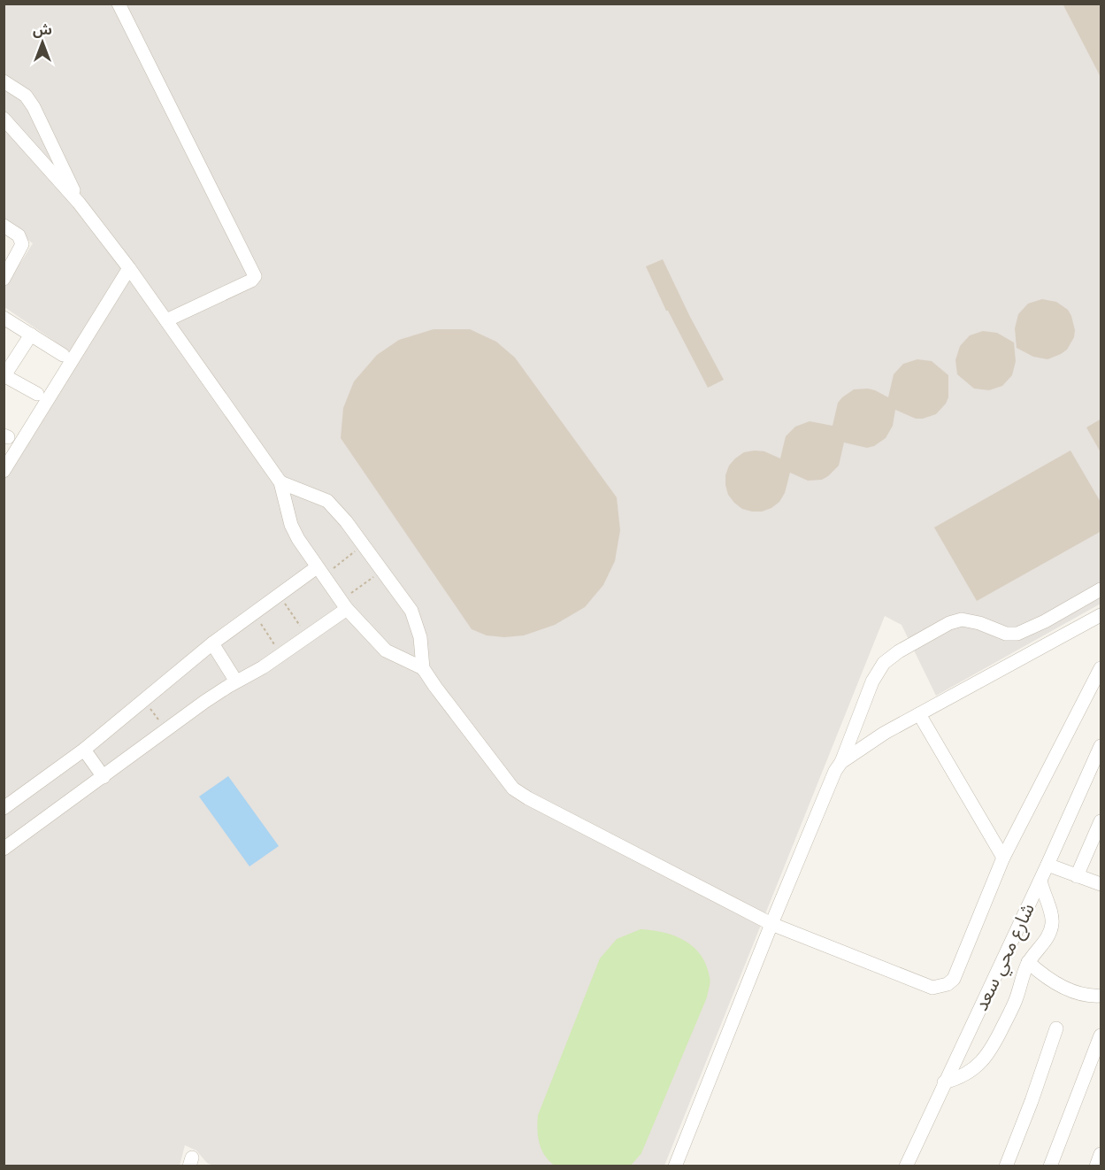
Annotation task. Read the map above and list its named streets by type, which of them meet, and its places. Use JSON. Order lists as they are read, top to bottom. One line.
{"streets":{"street":["شارع محي سعد"]},"north":"top"}
